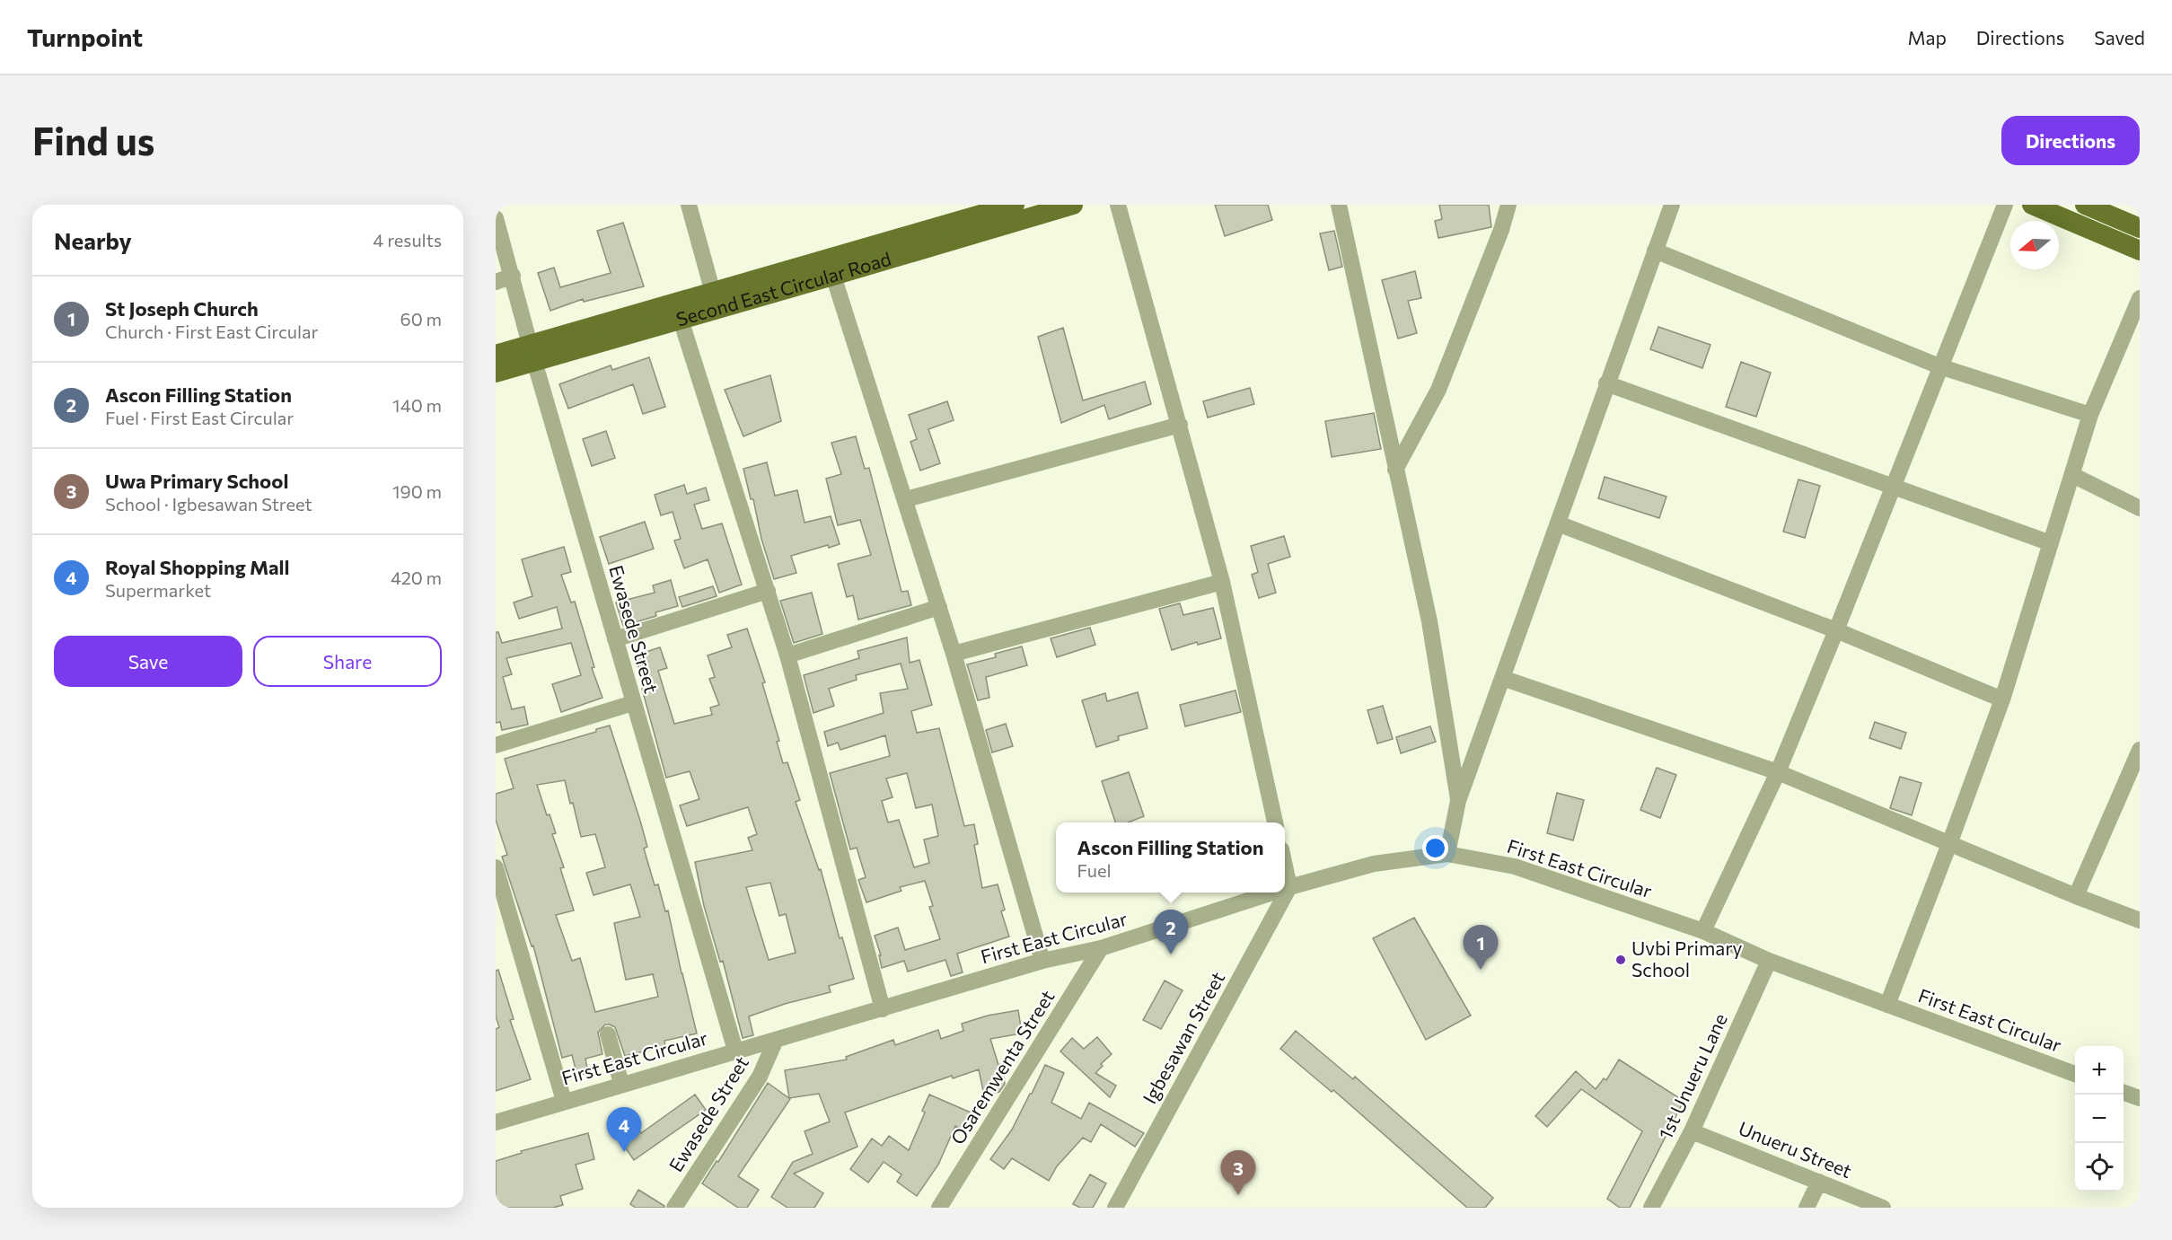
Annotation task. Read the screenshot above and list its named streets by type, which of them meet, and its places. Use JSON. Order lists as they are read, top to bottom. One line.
{"streets":{"main road":["Second East Circular Road"],"street":["Ewasede Street","First East Circular","Igbesawan Street","Osaremwenta Street","1st Unueru Lane","Unueru Street"]},"crossings":[["Second East Circular Road","Ewasede Street"],["Ewasede Street","First East Circular"],["First East Circular","Igbesawan Street"],["First East Circular","Osaremwenta Street"],["First East Circular","1st Unueru Lane"],["1st Unueru Lane","Unueru Street"]],"places":["Uvbi Primary School"],"north":"left","page":{"header":"Turnpoint","nav":["Map","Directions","Saved"],"buttons":["Directions",["Save","Share"]],"title":"Find us","heading":["Nearby","4 results"],"list":[{"mark":"1","name":"St Joseph Church","note":"Church · First East Circular","value":"60 m"},{"mark":"2","name":"Ascon Filling Station","note":"Fuel · First East Circular","value":"140 m"},{"mark":"3","name":"Uwa Primary School","note":"School · Igbesawan Street","value":"190 m"},{"mark":"4","name":"Royal Shopping Mall","note":"Supermarket","value":"420 m"}],"popup":["Ascon Filling Station","Fuel"],"pins":["2","1","4","3"],"map_buttons":["+","−"]}}
